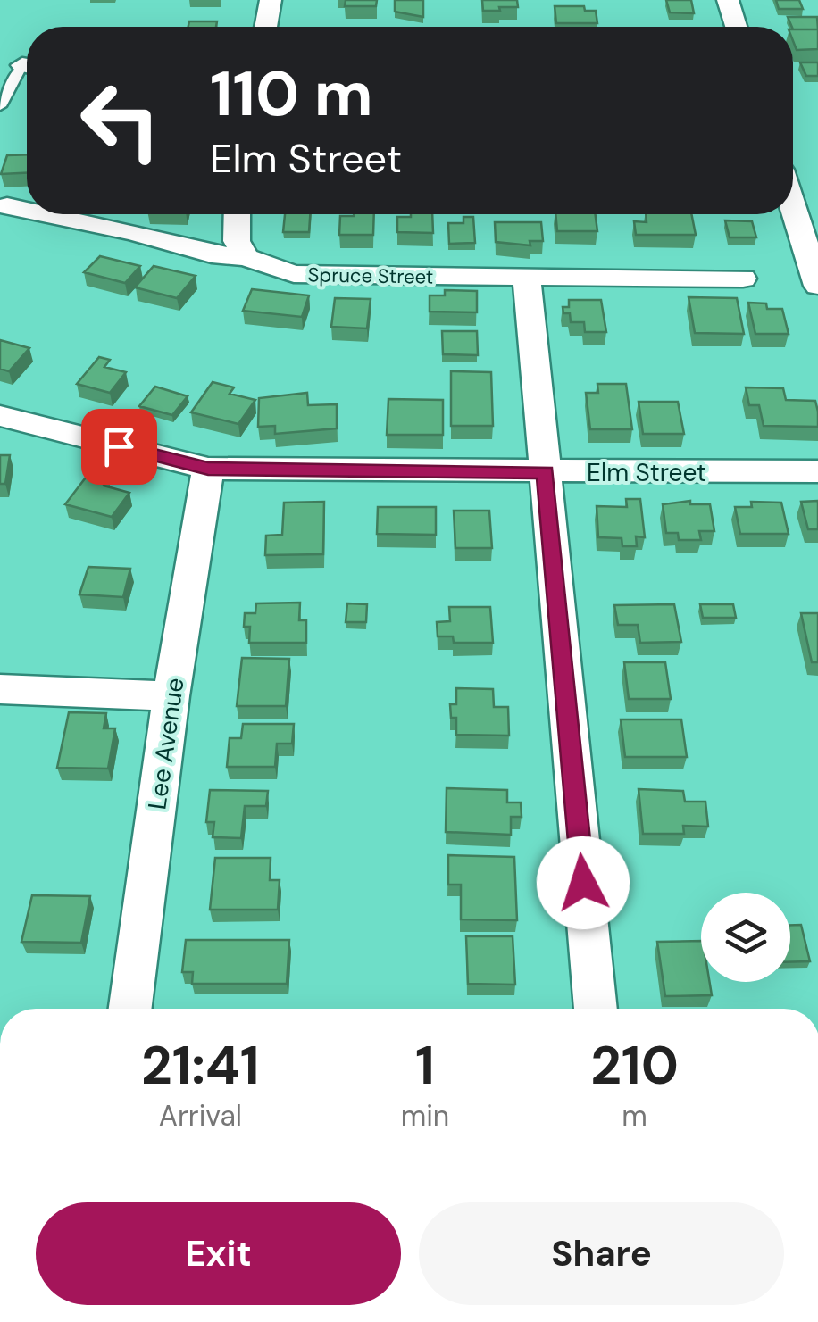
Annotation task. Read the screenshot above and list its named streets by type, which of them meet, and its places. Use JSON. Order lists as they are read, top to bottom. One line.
{"streets":{"street":["Spruce Street","Elm Street","Lee Avenue"]},"crossings":[["Elm Street","Lee Avenue"]],"page":{"turn":["110 m","Elm Street"],"eta":["21:41","Arrival","1","min","210","m"],"buttons":["Exit","Share"]}}
